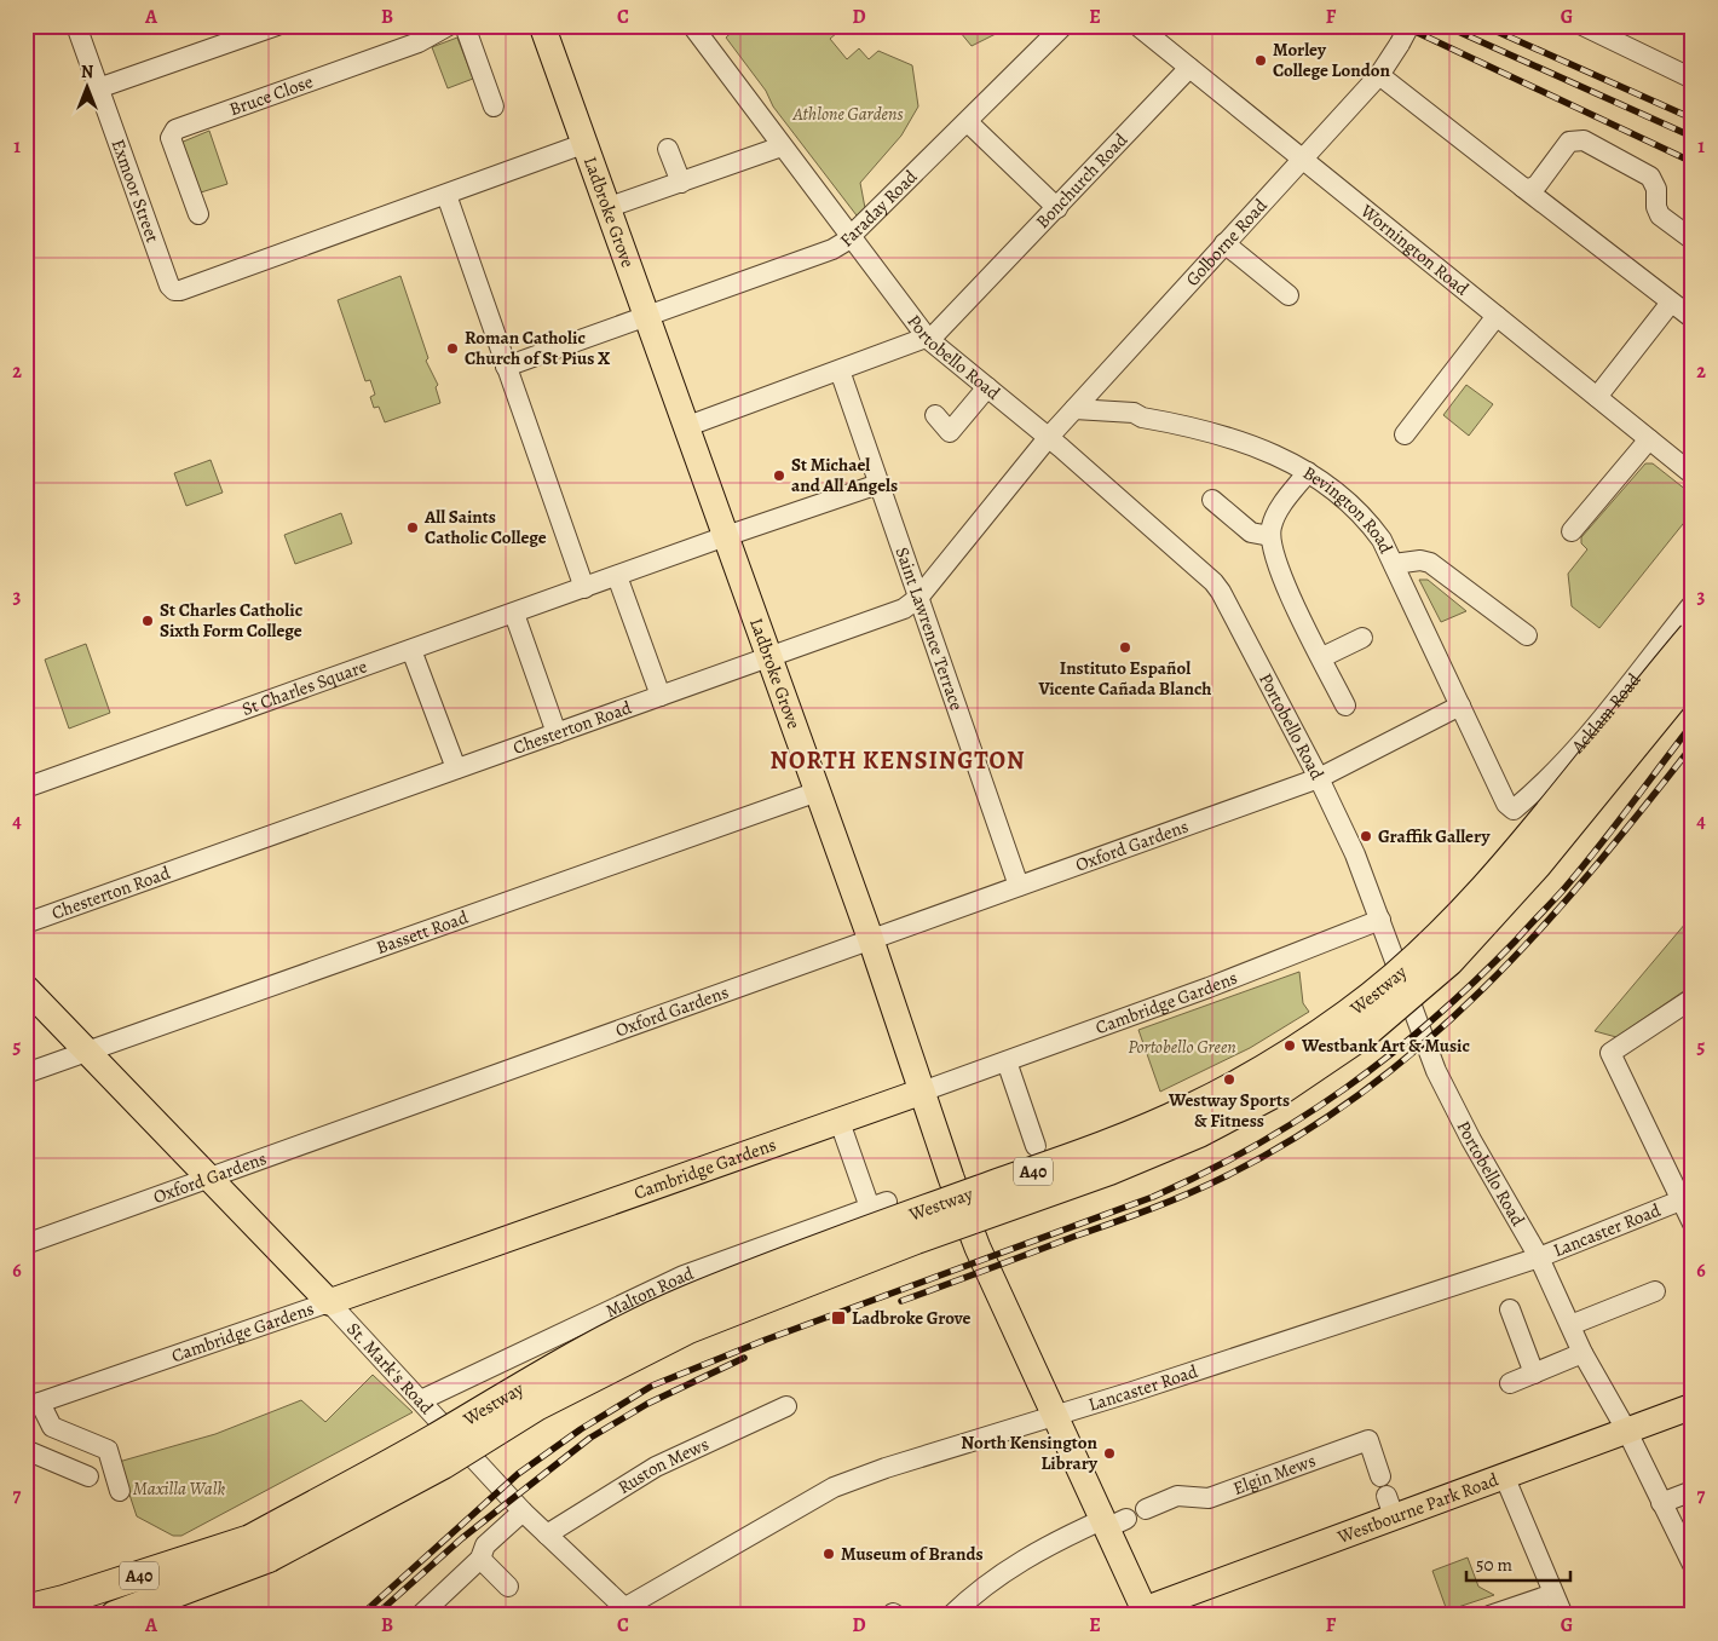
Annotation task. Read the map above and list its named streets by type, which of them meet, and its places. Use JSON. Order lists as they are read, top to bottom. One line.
{"streets":{"highway":["Westway","A40"],"main road":["Ladbroke Grove","Cambridge Gardens","St. Mark's Road","Westbourne Park Road"],"street":["Bruce Close","Bonchurch Road","Exmoor Street","Faraday Road","Golborne Road","Wornington Road","Portobello Road","Bevington Road","Saint Lawrence Terrace","St Charles Square","Acklam Road","Chesterton Road","Oxford Gardens","Bassett Road","Lancaster Road","Malton Road","Ruston Mews","Elgin Mews"]},"crossings":[["Bonchurch Road","Wornington Road"],["Bonchurch Road","Portobello Road"],["Faraday Road","Ladbroke Grove"],["Faraday Road","Portobello Road"],["Ladbroke Grove","St Charles Square"],["Ladbroke Grove","Chesterton Road"],["Ladbroke Grove","Oxford Gardens"],["Ladbroke Grove","Bassett Road"],["Ladbroke Grove","Cambridge Gardens"],["Ladbroke Grove","Lancaster Road"],["Ladbroke Grove","Westbourne Park Road"],["Golborne Road","Wornington Road"],["Golborne Road","Portobello Road"],["Golborne Road","Bevington Road"],["Golborne Road","Chesterton Road"],["Portobello Road","Chesterton Road"],["Portobello Road","Oxford Gardens"],["Portobello Road","Cambridge Gardens"],["Portobello Road","Lancaster Road"],["Portobello Road","Westbourne Park Road"],["Saint Lawrence Terrace","St Charles Square"],["Saint Lawrence Terrace","Chesterton Road"],["Saint Lawrence Terrace","Oxford Gardens"],["Acklam Road","Oxford Gardens"],["Oxford Gardens","St. Mark's Road"],["Bassett Road","St. Mark's Road"],["Westway","A40"],["Cambridge Gardens","Malton Road"],["Cambridge Gardens","St. Mark's Road"],["Lancaster Road","St. Mark's Road"],["Malton Road","St. Mark's Road"],["St. Mark's Road","Ruston Mews"]],"districts":["NORTH KENSINGTON"],"parks":["Athlone Gardens","Portobello Green","Maxilla Walk"],"places":{"other":["Morley College London","Roman Catholic Church of St Pius X","St Michael and All Angels","All Saints Catholic College","St Charles Catholic Sixth Form College","Instituto Español Vicente Cañada Blanch","Graffik Gallery","Westbank Art & Music","Westway Sports & Fitness","North Kensington Library","Museum of Brands"],"transit":["Ladbroke Grove"]},"scale_bar":"50 m","north":"top","grid":{"columns":["A","B","C","D","E","F","G"],"rows":["1","2","3","4","5","6","7"]}}
